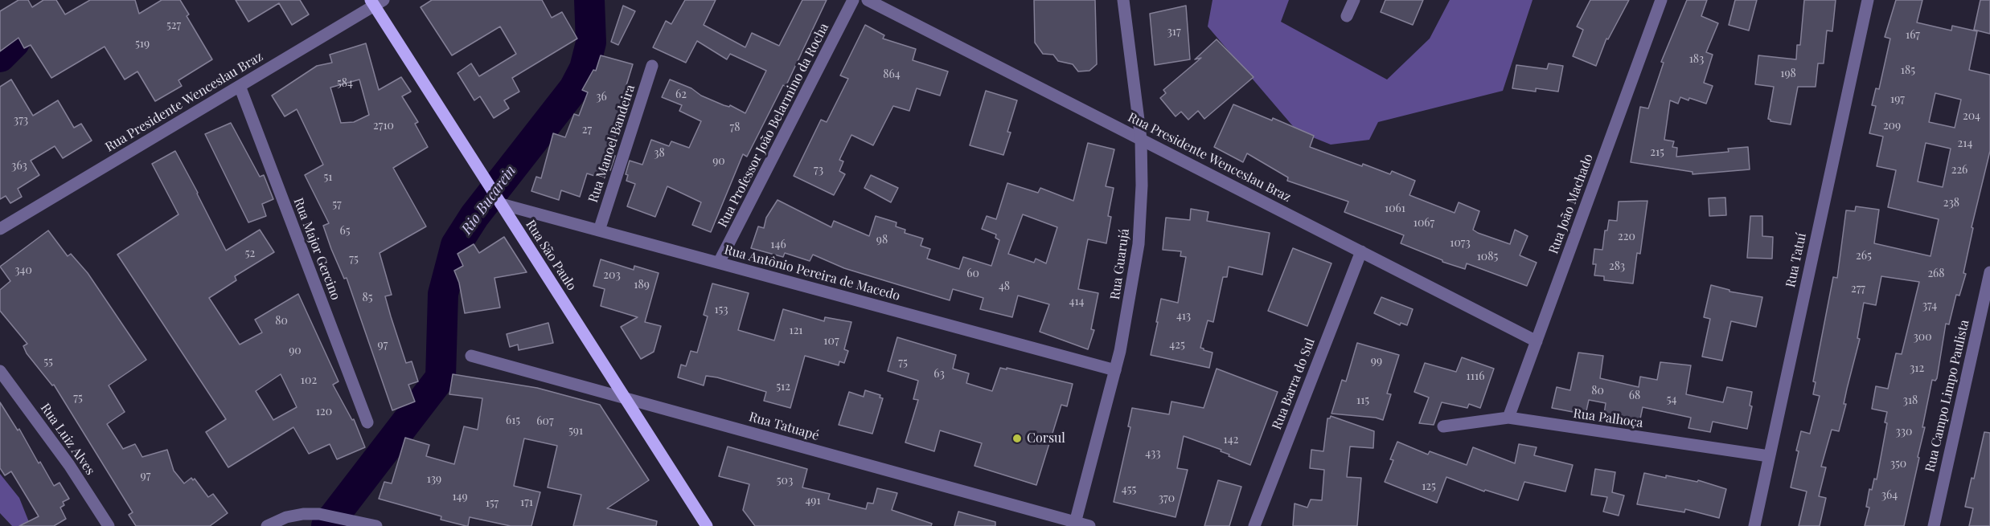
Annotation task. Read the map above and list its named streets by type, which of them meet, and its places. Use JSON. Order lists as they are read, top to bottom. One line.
{"streets":{"main road":["Rua São Paulo"],"street":["Rua Presidente Wenceslau Braz","Rua Professor João Belarmino da Rocha","Rua Manoel Bandeira","Rua João Machado","Rua Major Gercino","Rua Tatuí","Rua Guarujá","Rua Antônio Pereira de Macedo","Rua Barra do Sul","Rua Campo Limpo Paulista","Rua Palhoça","Rua Tatuapé","Rua Luiz Alves"]},"crossings":[["Rua Presidente Wenceslau Braz","Rua João Machado"],["Rua Presidente Wenceslau Braz","Rua Major Gercino"],["Rua Presidente Wenceslau Braz","Rua São Paulo"],["Rua Presidente Wenceslau Braz","Rua Guarujá"],["Rua Presidente Wenceslau Braz","Rua Barra do Sul"],["Rua Professor João Belarmino da Rocha","Rua Antônio Pereira de Macedo"],["Rua Manoel Bandeira","Rua Antônio Pereira de Macedo"],["Rua João Machado","Rua Palhoça"],["Rua São Paulo","Rua Antônio Pereira de Macedo"],["Rua São Paulo","Rua Tatuapé"],["Rua Tatuí","Rua Palhoça"],["Rua Guarujá","Rua Antônio Pereira de Macedo"],["Rua Guarujá","Rua Tatuapé"]],"water":["Rio Bucarein"],"places":["Corsul"],"house_numbers":["527","317","167","519","183","185","198","864","584","62","36","197","204","373","2710","209","78","27","214","215","38","90","363","73","226","51","238","57","1061","1067","65","220","98","1073","146","52","265","1085","75","283","340","60","268","203","189","48","277","85","414","374","153","413","80","121","300","107","97","425","90","99","55","75","312","63","1116","102","512","80","68","75","54","115","318","120","615","607","591","330","142","433","350","97","139","503","125","455","364","149","370","491","171","157"]}
